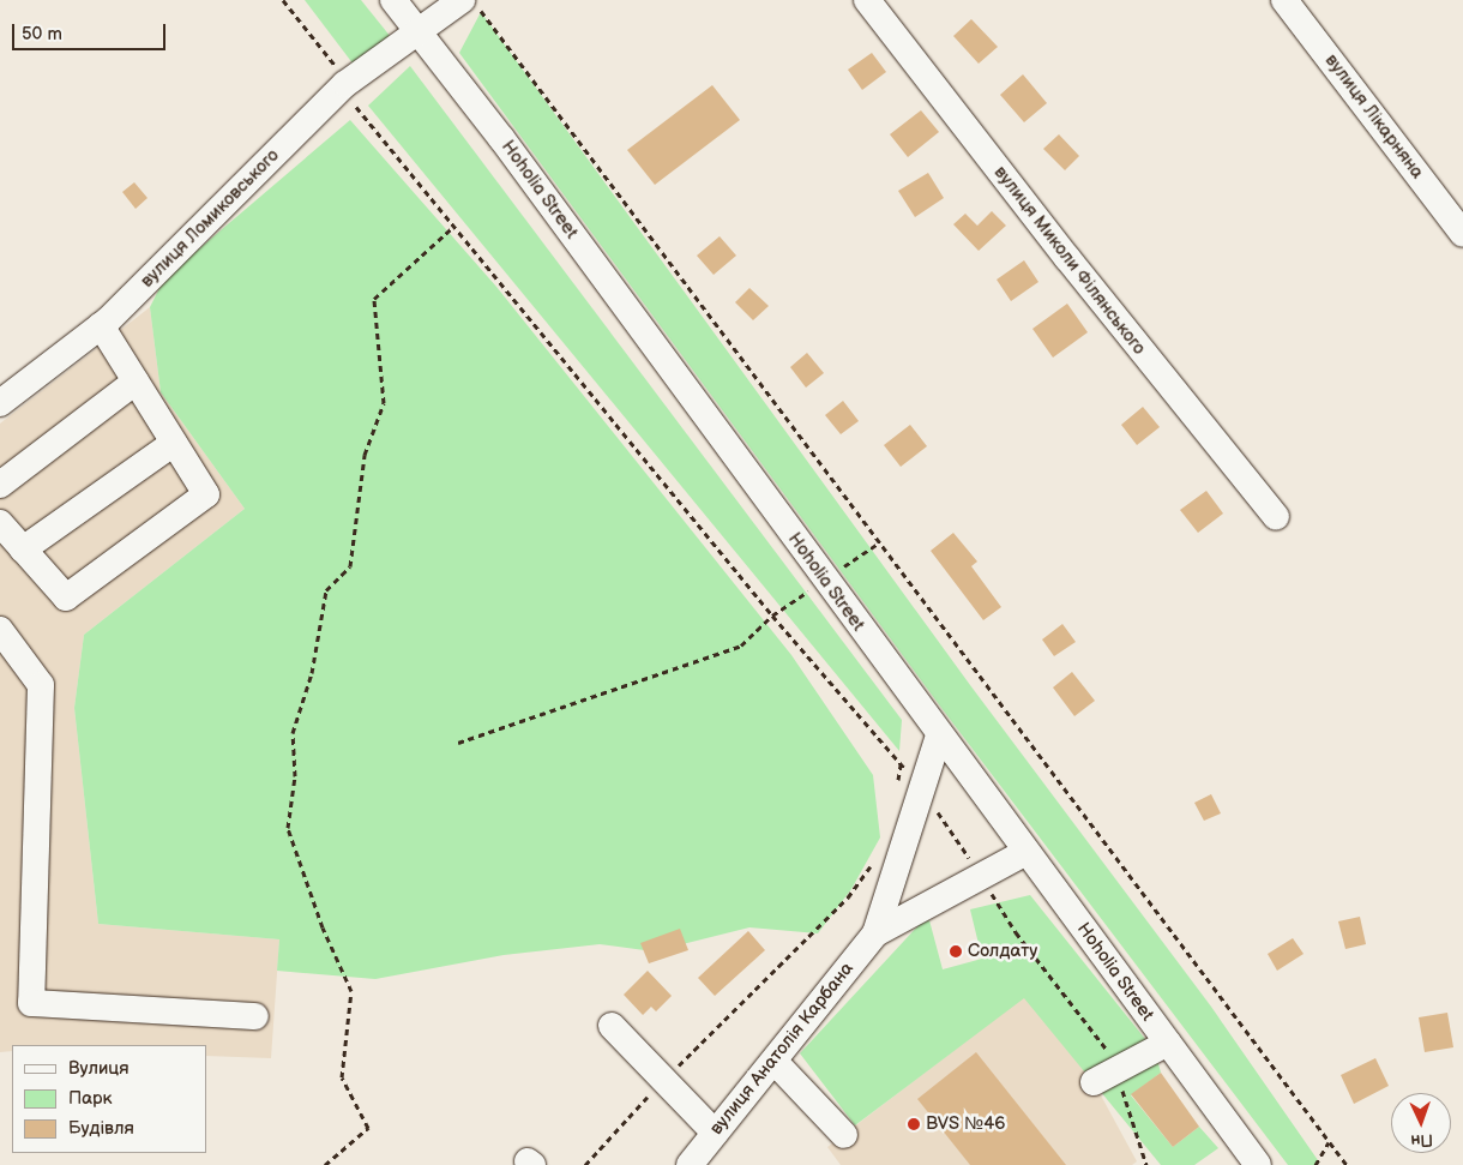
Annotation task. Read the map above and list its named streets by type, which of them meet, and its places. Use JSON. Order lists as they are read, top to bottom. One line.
{"streets":{"street":["вулиця Лікарняна","Hoholia Street","вулиця Ломиковського","вулиця Миколи Філянського","вулиця Анатолія Карбана"]},"crossings":[["Hoholia Street","вулиця Ломиковського"]],"places":["Солдату","BVS №46"],"legend":["Вулиця","Парк","Будівля"],"scale_bar":"50 m","north":"bottom"}
